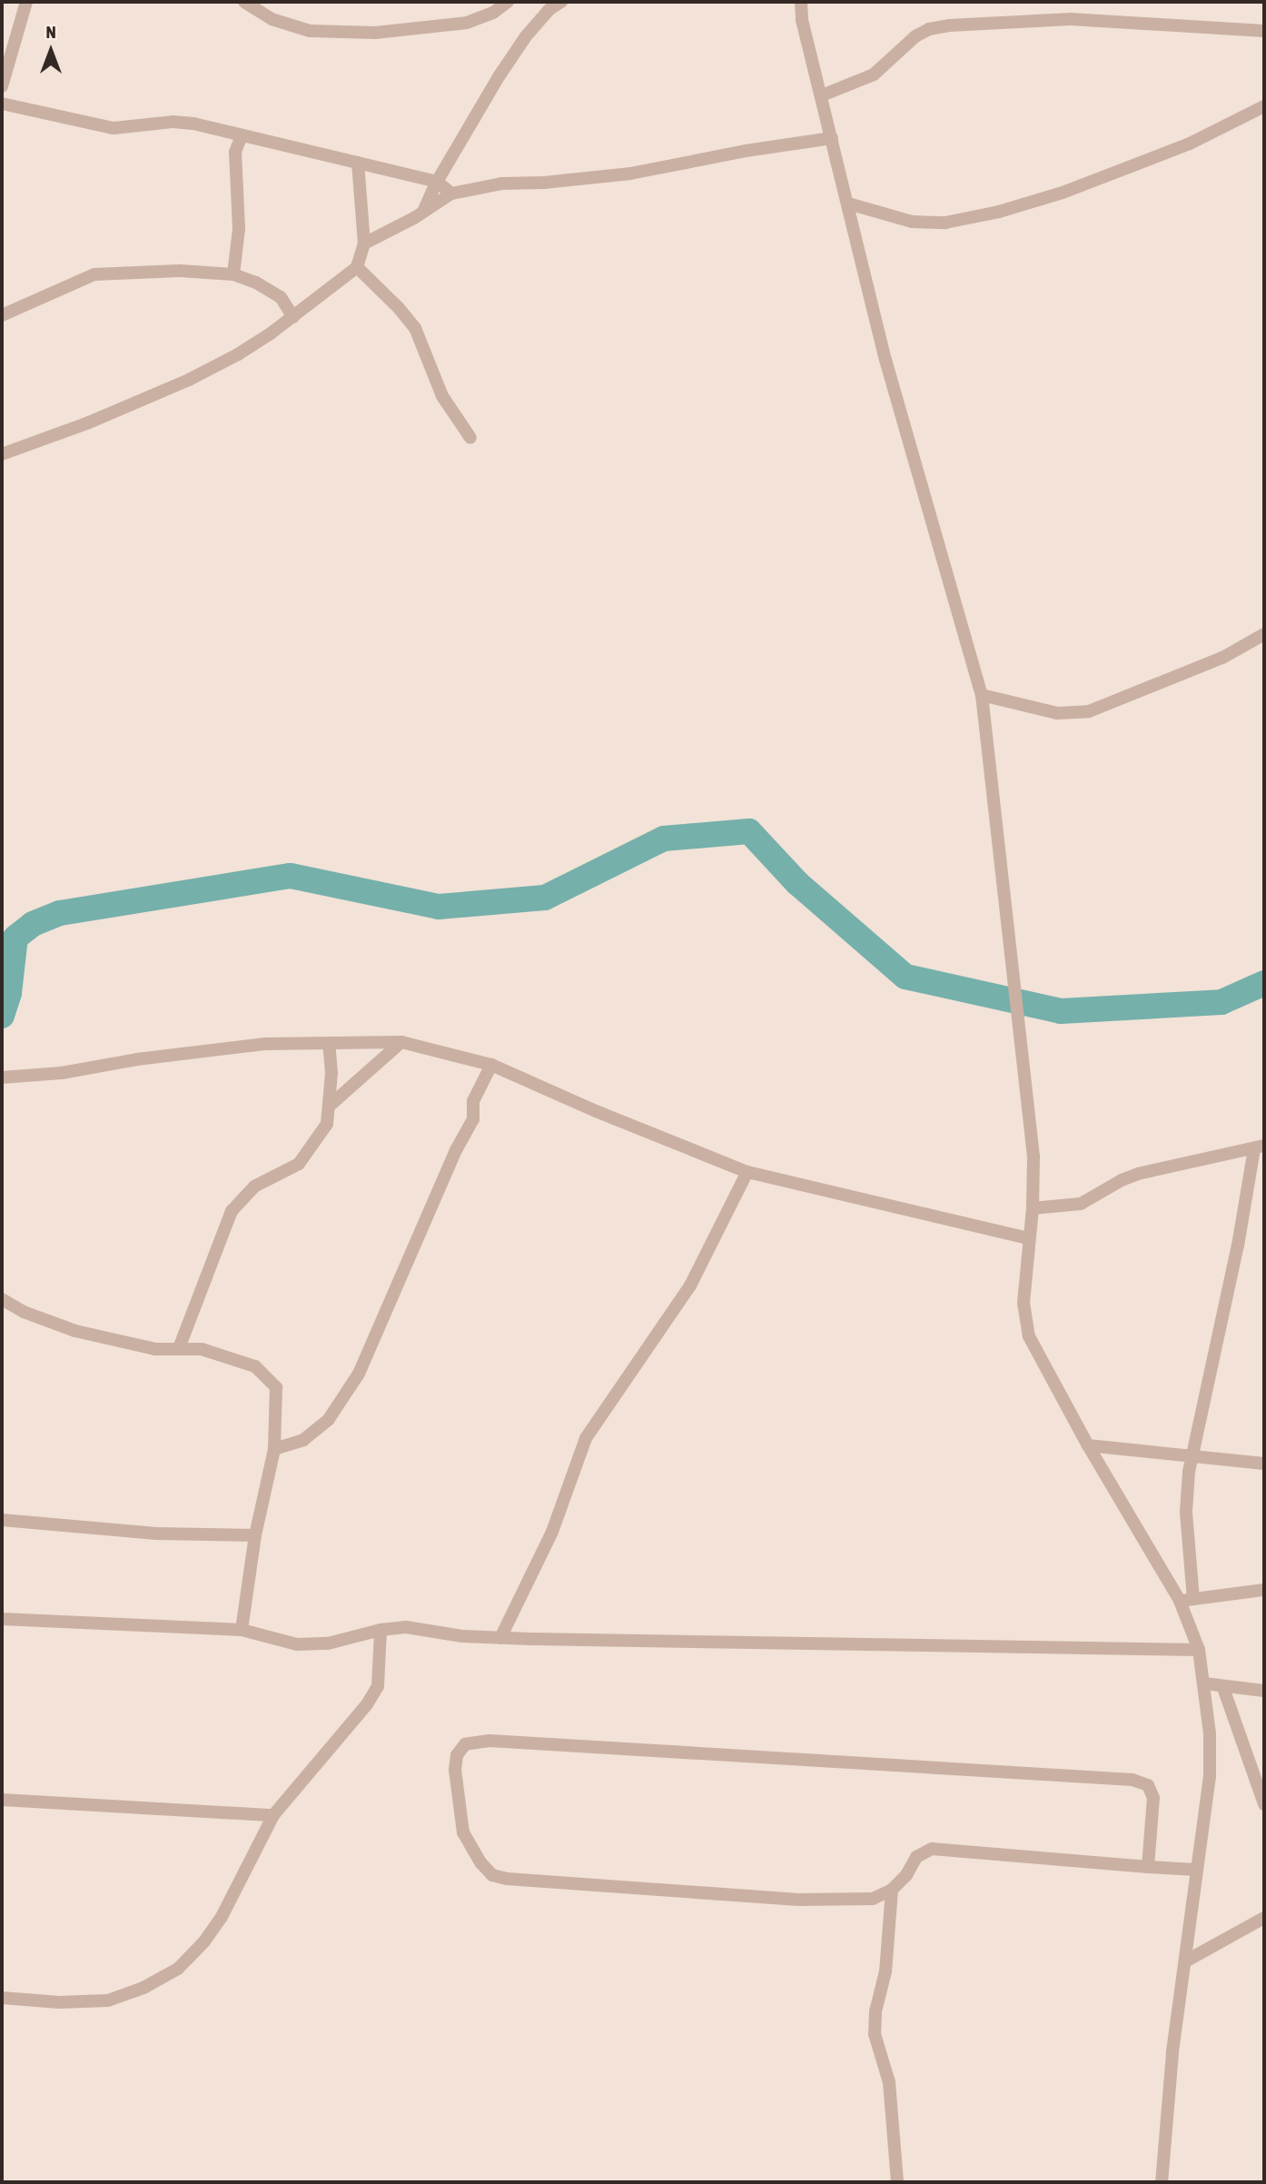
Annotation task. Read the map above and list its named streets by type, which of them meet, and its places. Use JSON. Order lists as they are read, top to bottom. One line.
{"north":"top"}
